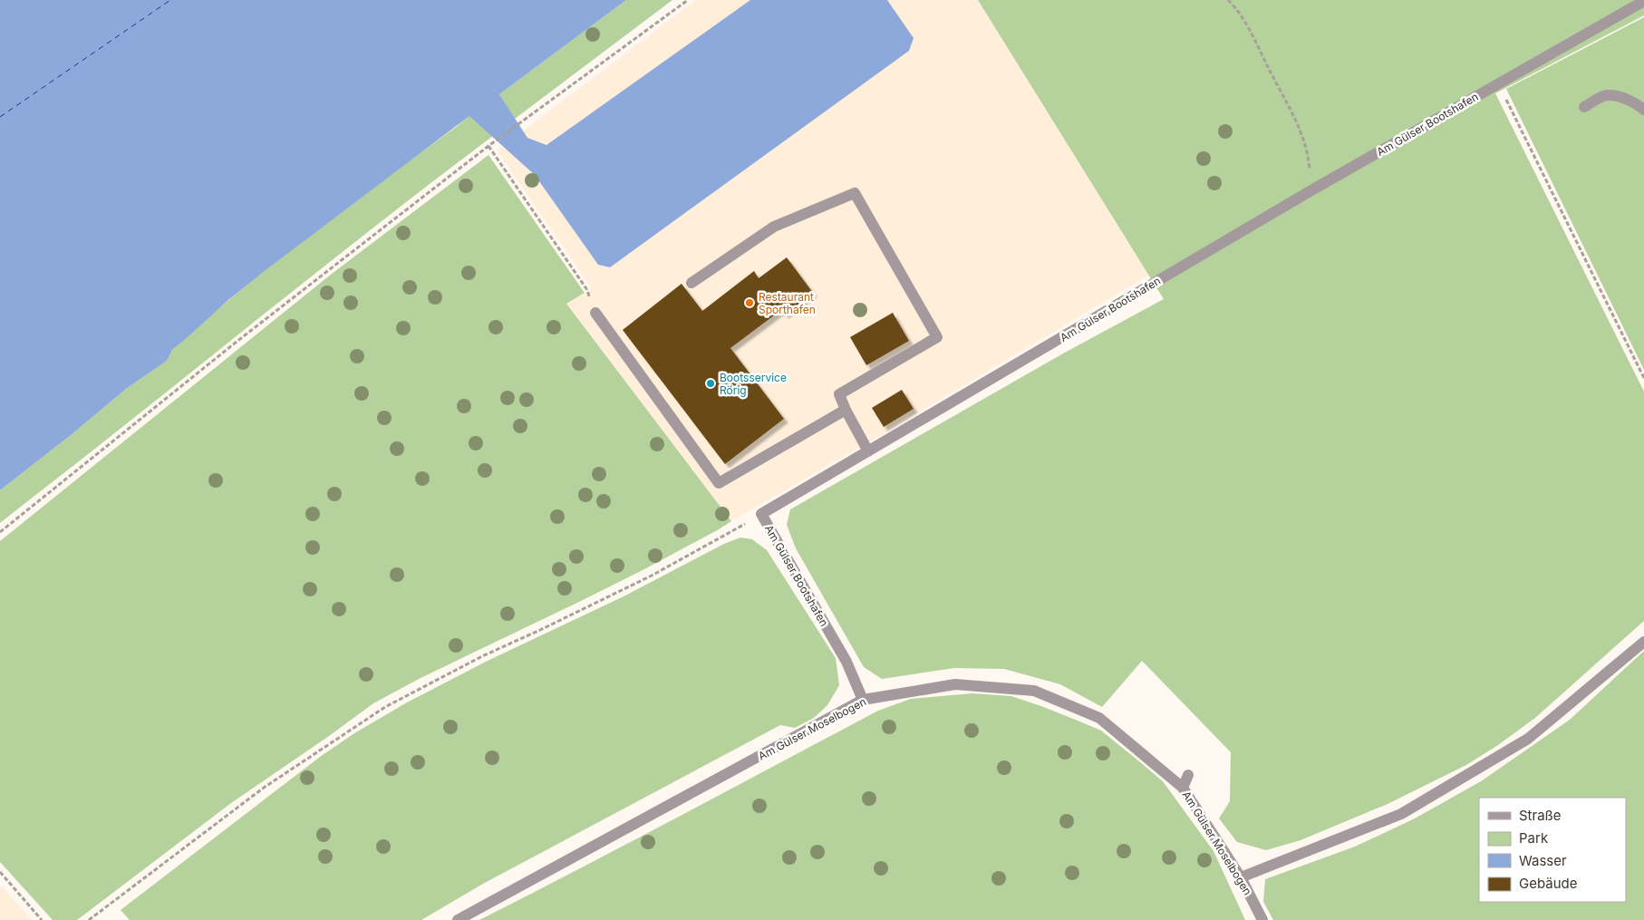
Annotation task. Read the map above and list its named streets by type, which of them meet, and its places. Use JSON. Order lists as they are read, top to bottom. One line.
{"streets":{"street":["Am Gülser Bootshafen","Am Gülser Moselbogen"]},"crossings":[["Am Gülser Bootshafen","Am Gülser Moselbogen"]],"places":["Restaurant Sporthafen","Bootsservice Rörig"],"legend":["Straße","Park","Wasser","Gebäude"]}
